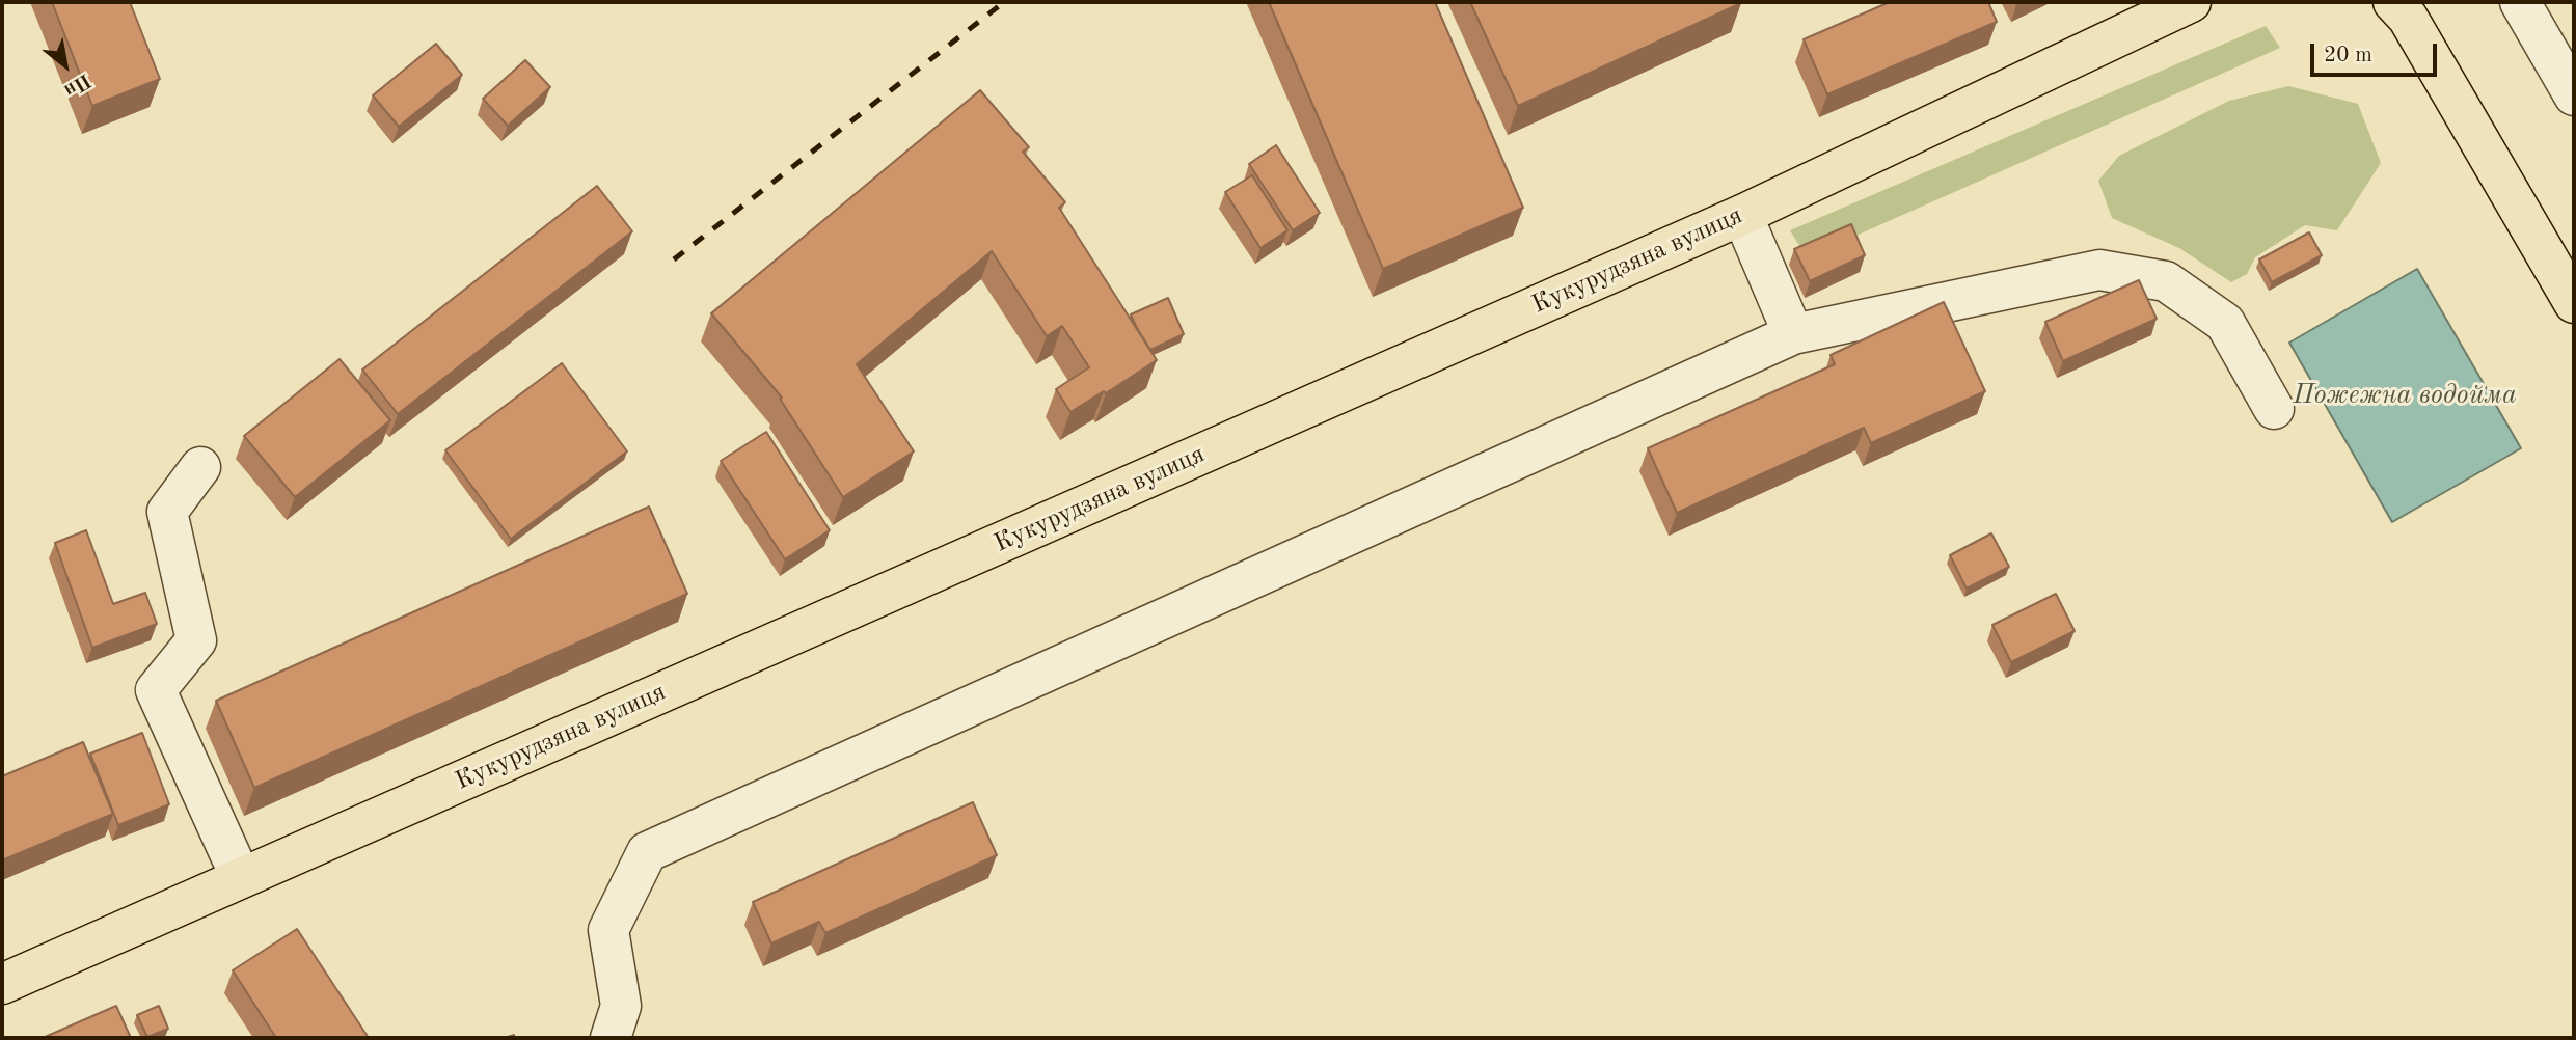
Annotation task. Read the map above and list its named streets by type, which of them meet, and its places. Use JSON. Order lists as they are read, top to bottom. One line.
{"streets":{"main road":["Кукурудзяна вулиця"]},"water":["Пожежна водойма"],"scale_bar":"20 m","north":"bottom right"}
